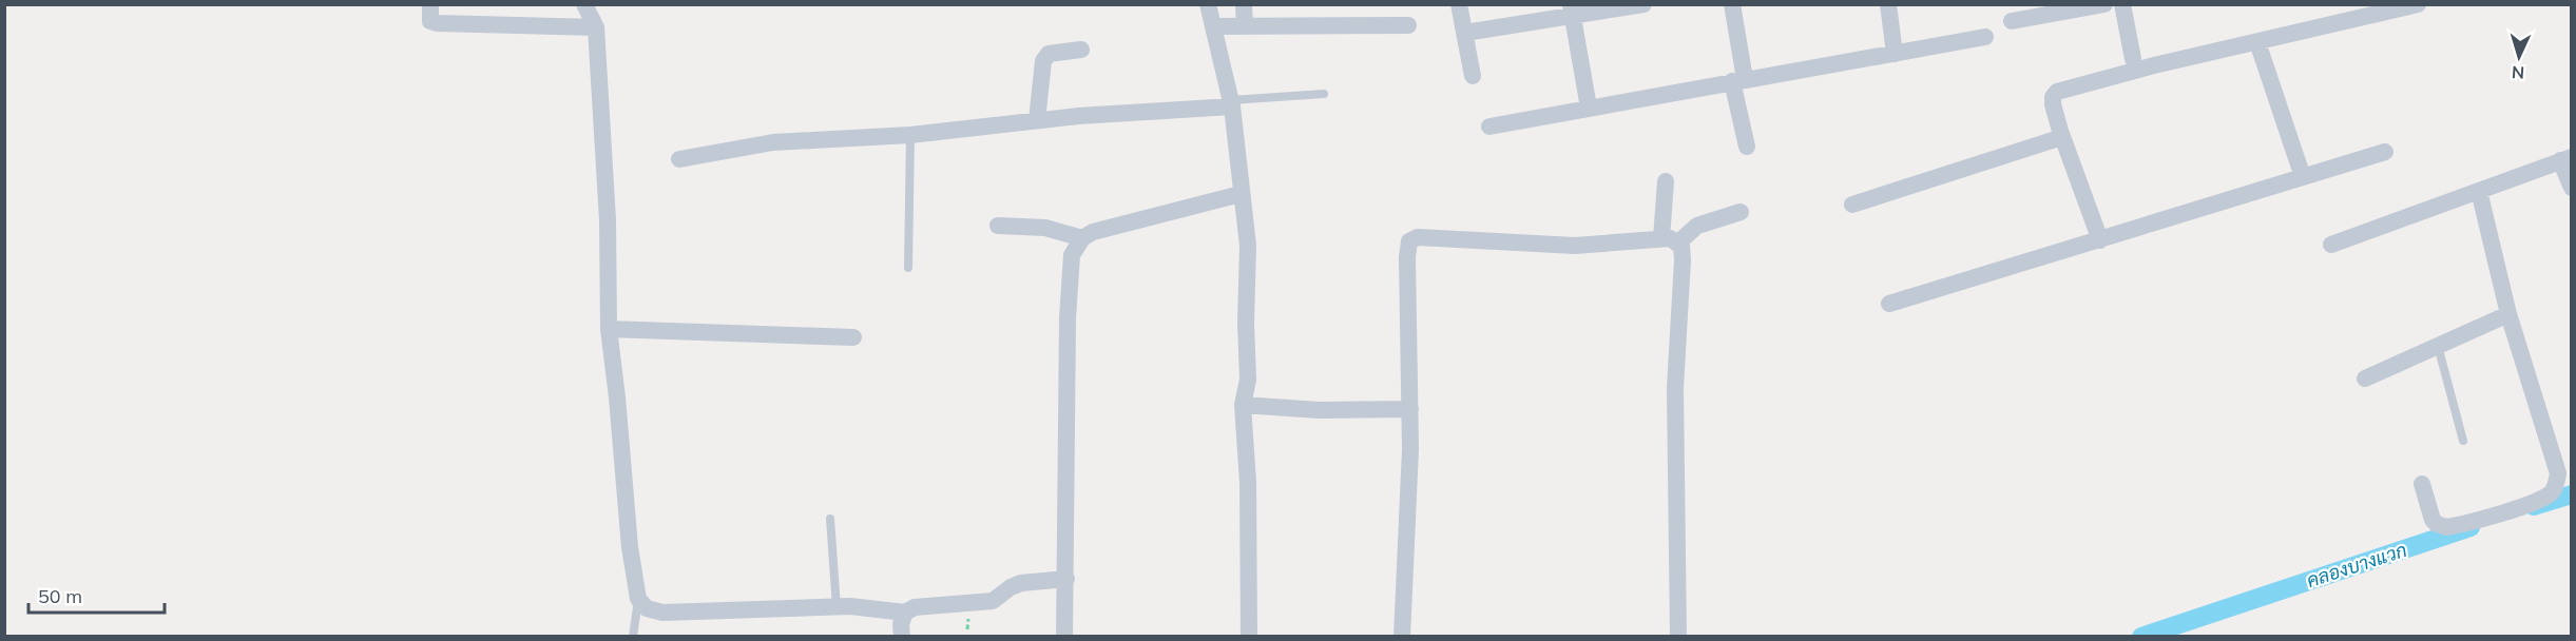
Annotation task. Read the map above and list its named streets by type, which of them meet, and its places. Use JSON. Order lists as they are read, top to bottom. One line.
{"water":["คลองบางแวก"],"scale_bar":"50 m","north":"bottom"}
